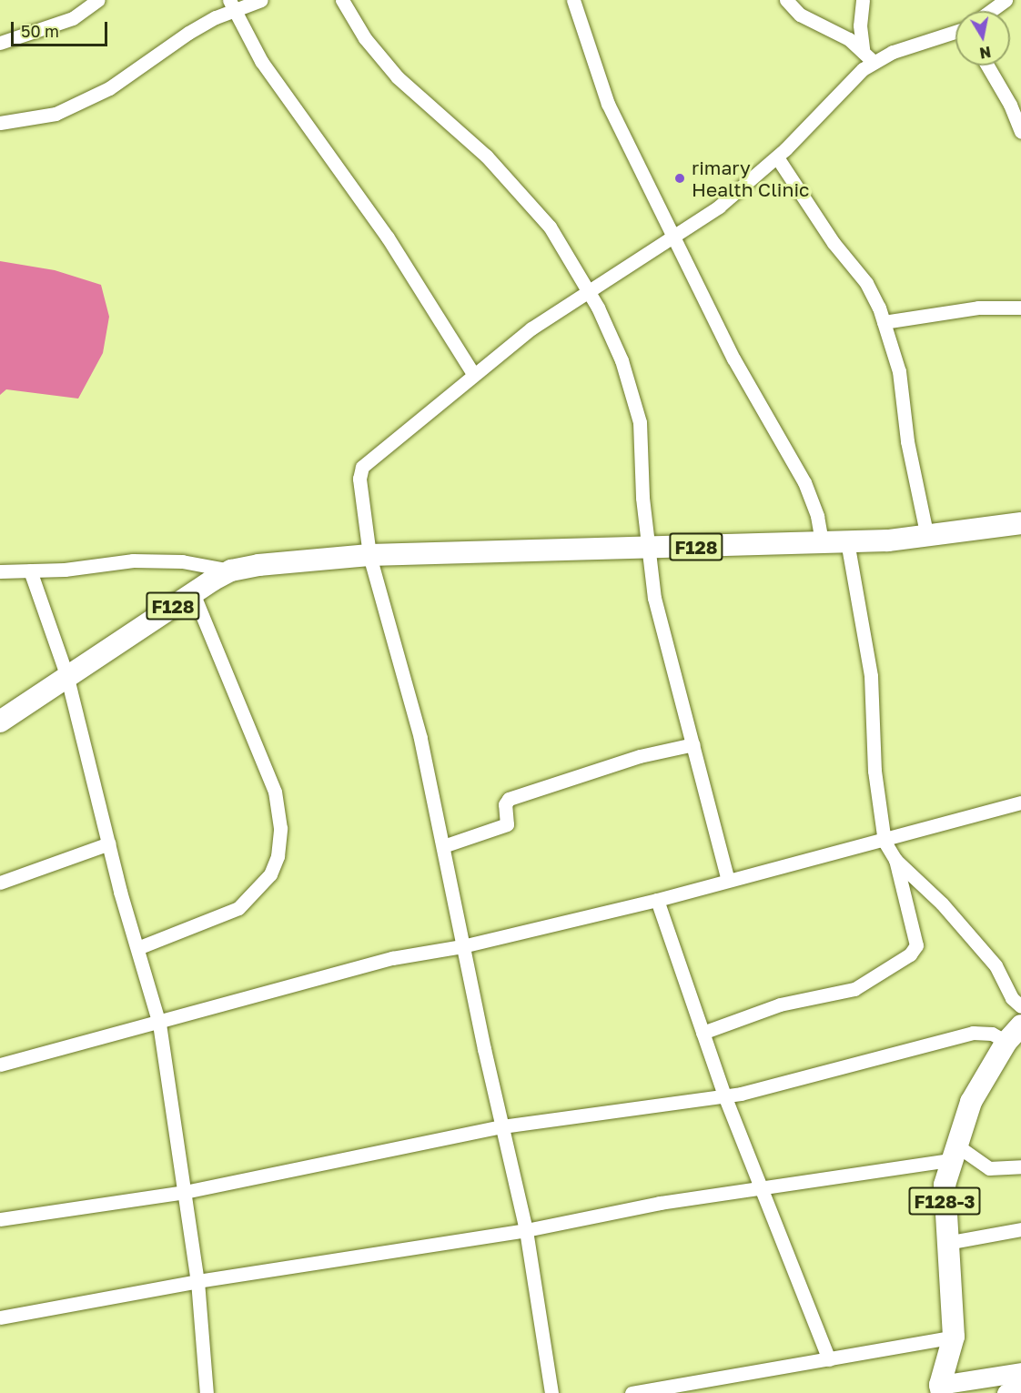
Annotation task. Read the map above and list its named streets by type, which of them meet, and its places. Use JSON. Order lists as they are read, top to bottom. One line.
{"streets":{"main road":["F128","F128-3"]},"places":["rimary Health Clinic"],"scale_bar":"50 m","north":"bottom"}
